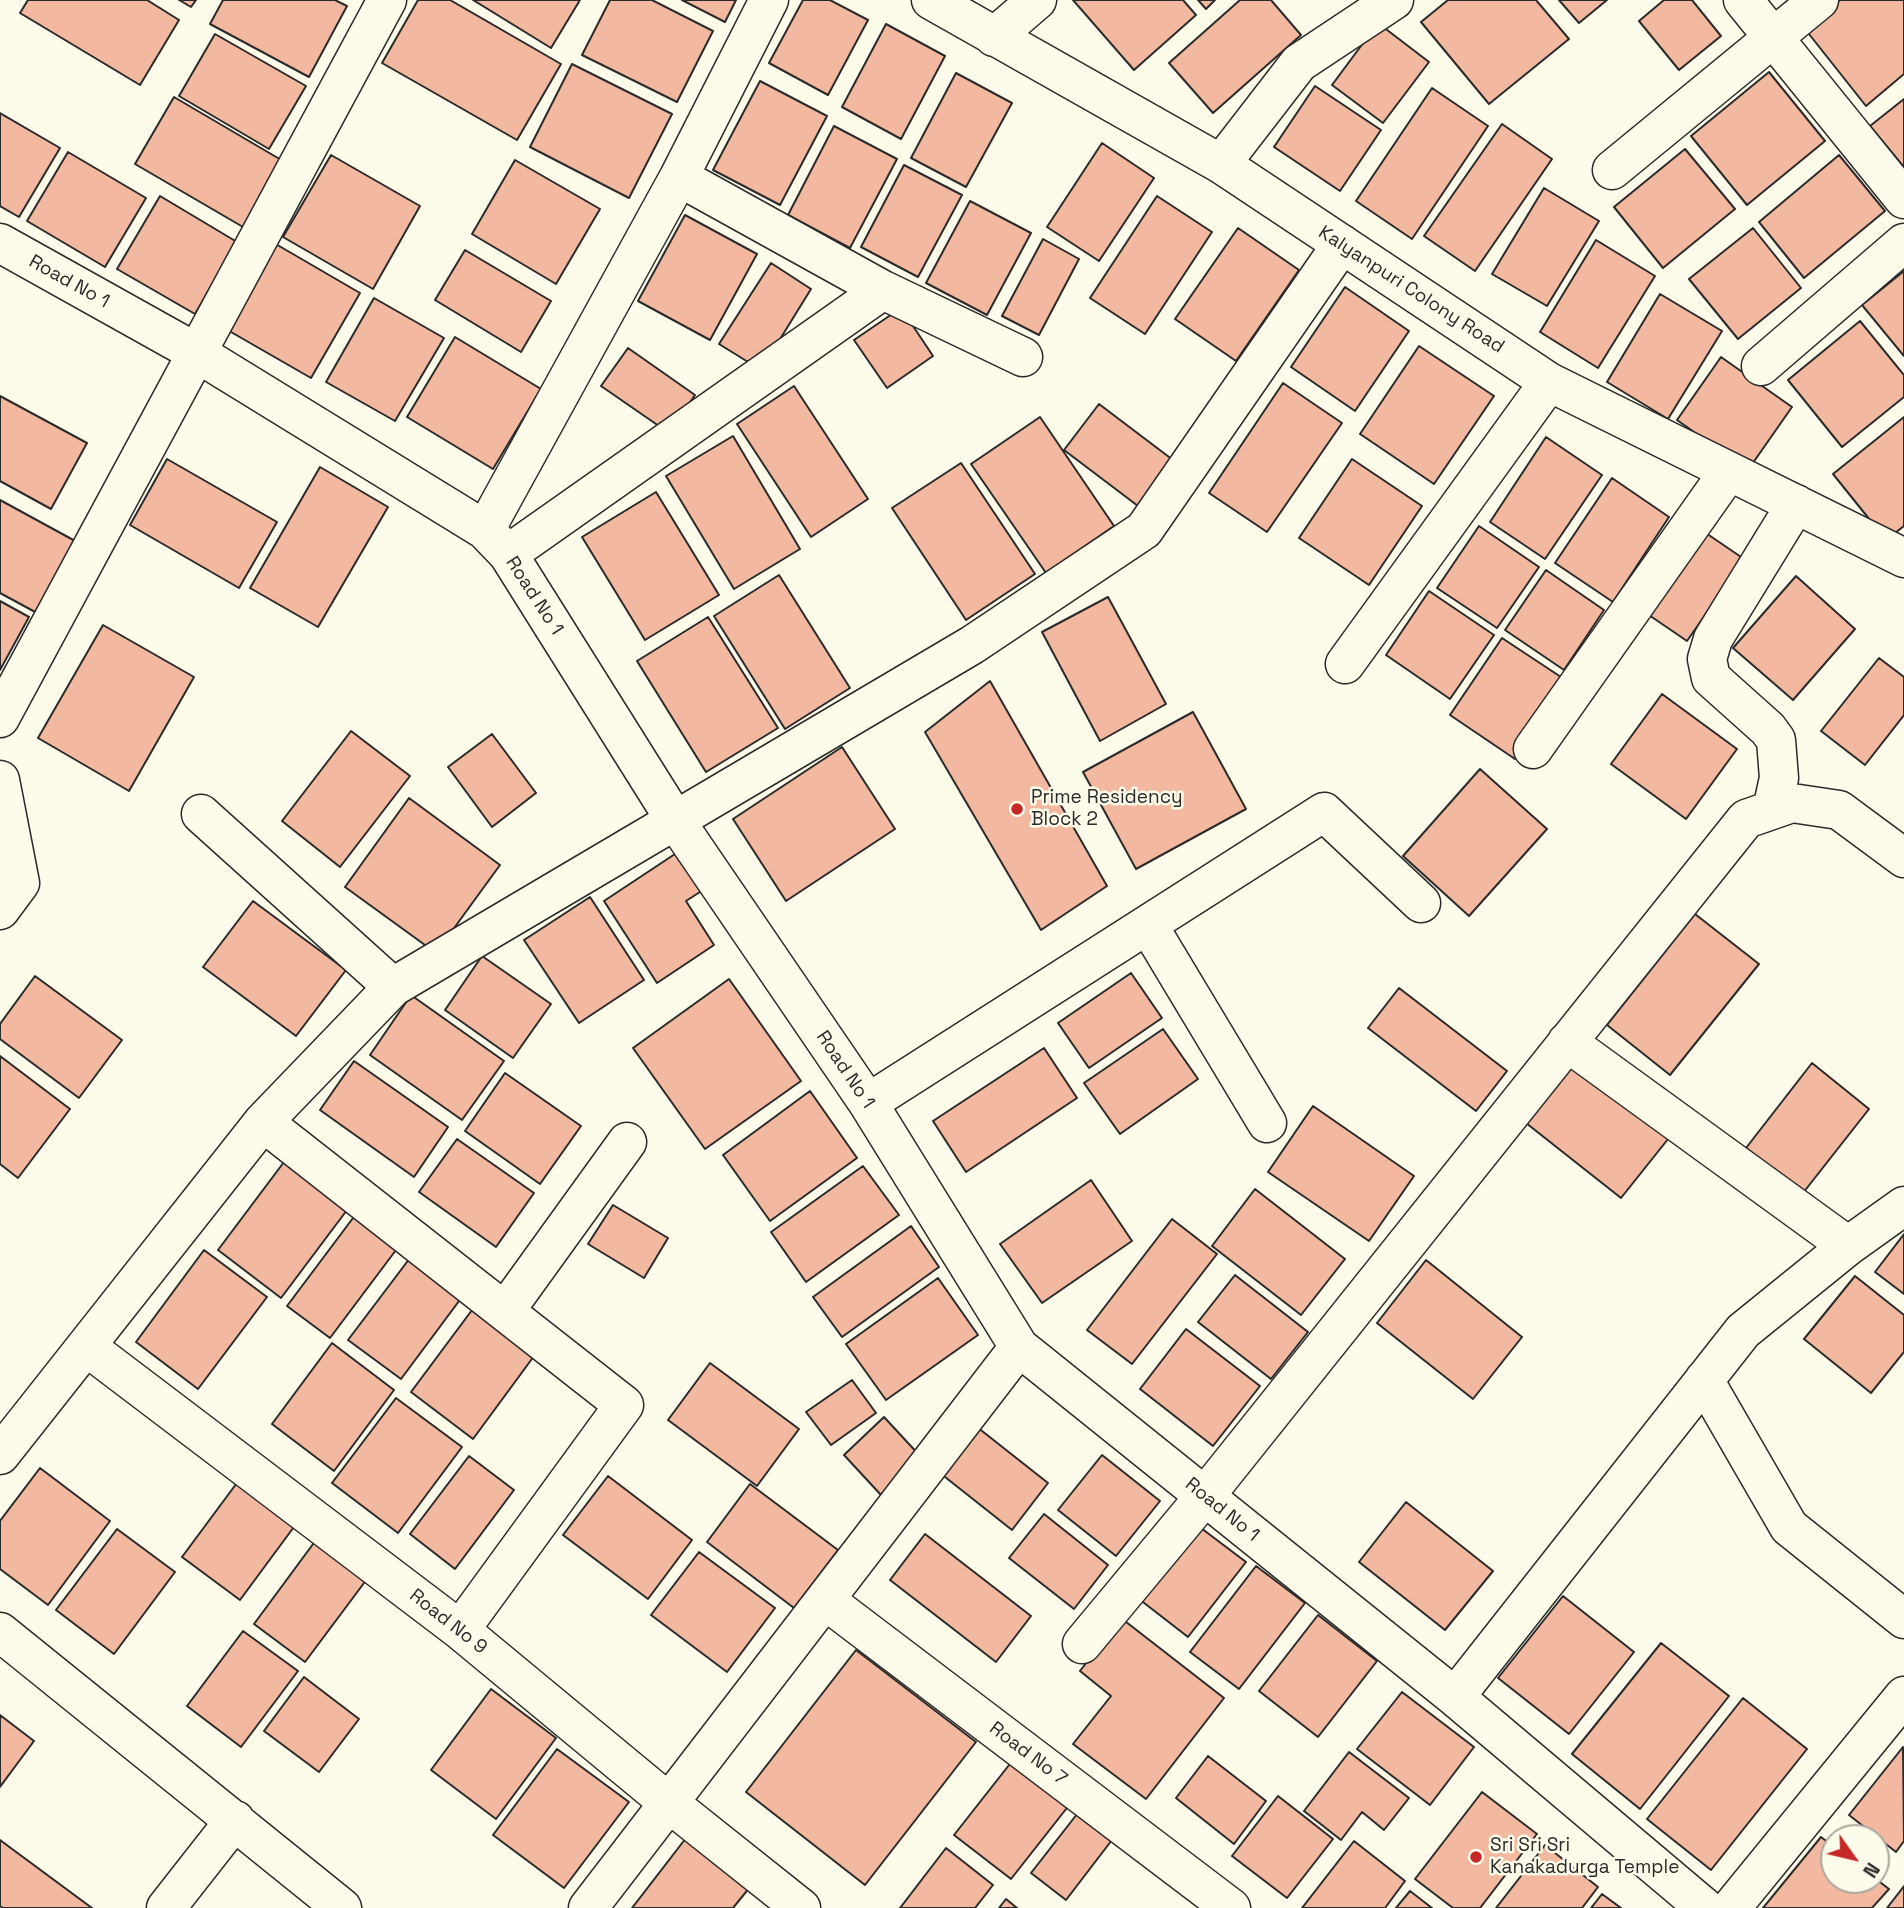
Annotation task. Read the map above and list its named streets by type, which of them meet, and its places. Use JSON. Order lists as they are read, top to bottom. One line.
{"streets":{"street":["Road No 1","Kalyanpuri Colony Road","Road No 9","Road No 7"]},"places":["Prime Residency Block 2","Sri Sri Sri Kanakadurga Temple"],"north":"bottom right"}
